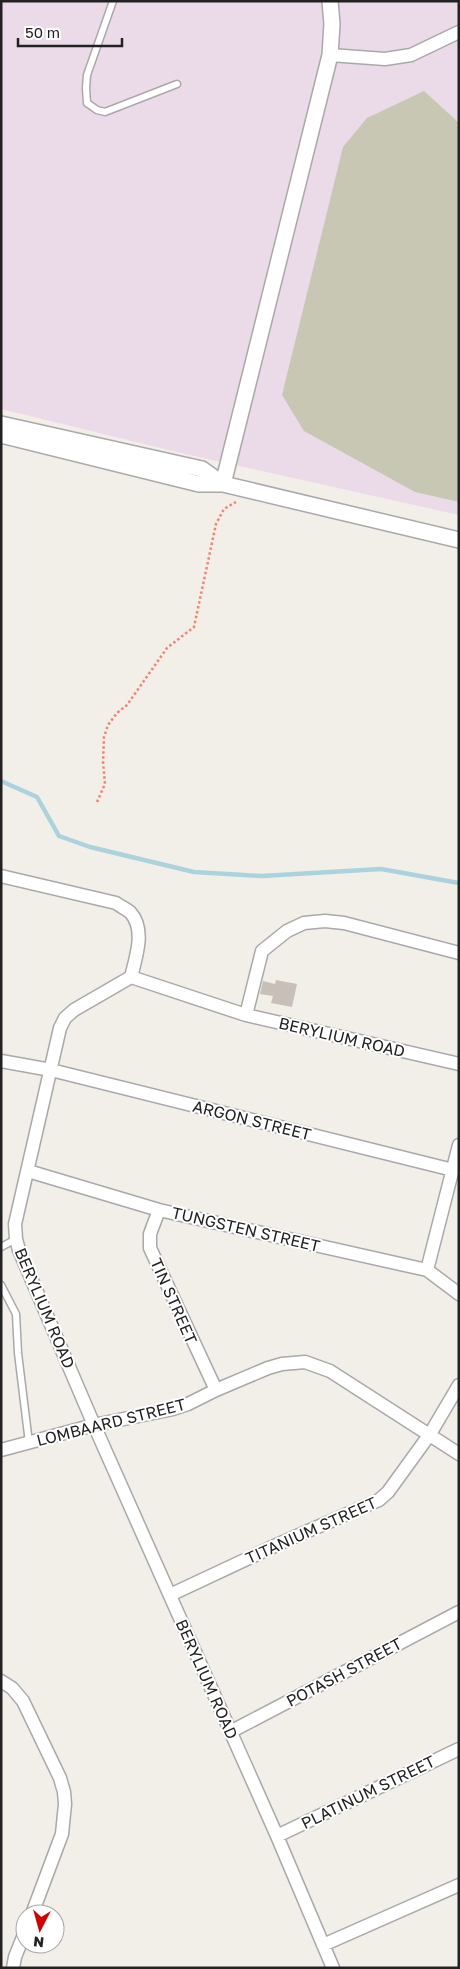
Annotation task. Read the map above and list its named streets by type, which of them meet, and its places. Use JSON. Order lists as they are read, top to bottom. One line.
{"streets":{"street":["BERYLIUM ROAD","ARGON STREET","TUNGSTEN STREET","TIN STREET","LOMBAARD STREET","TITANIUM STREET","POTASH STREET","PLATINUM STREET"]},"crossings":[["BERYLIUM ROAD","ARGON STREET"],["BERYLIUM ROAD","TUNGSTEN STREET"],["BERYLIUM ROAD","LOMBAARD STREET"],["BERYLIUM ROAD","TITANIUM STREET"],["BERYLIUM ROAD","POTASH STREET"],["BERYLIUM ROAD","PLATINUM STREET"],["TUNGSTEN STREET","TIN STREET"],["TIN STREET","LOMBAARD STREET"],["LOMBAARD STREET","TITANIUM STREET"]],"scale_bar":"50 m","north":"bottom"}
